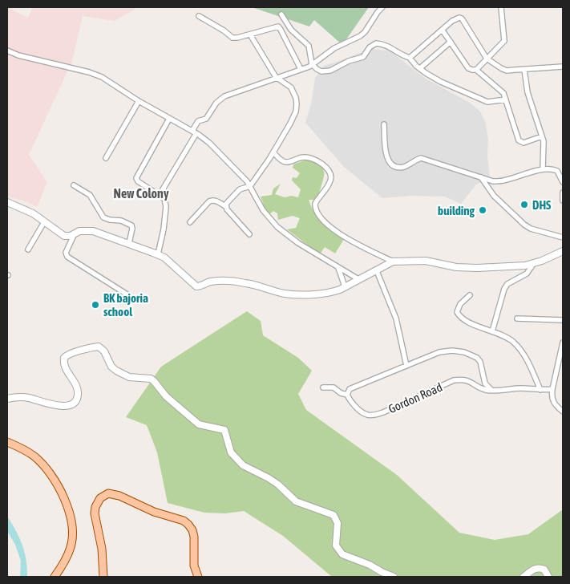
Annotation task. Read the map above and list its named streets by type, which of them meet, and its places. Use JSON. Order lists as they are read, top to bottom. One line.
{"streets":{"street":["Gordon Road"]},"districts":["New Colony"],"places":["DHS","building","BK bajoria school"]}
